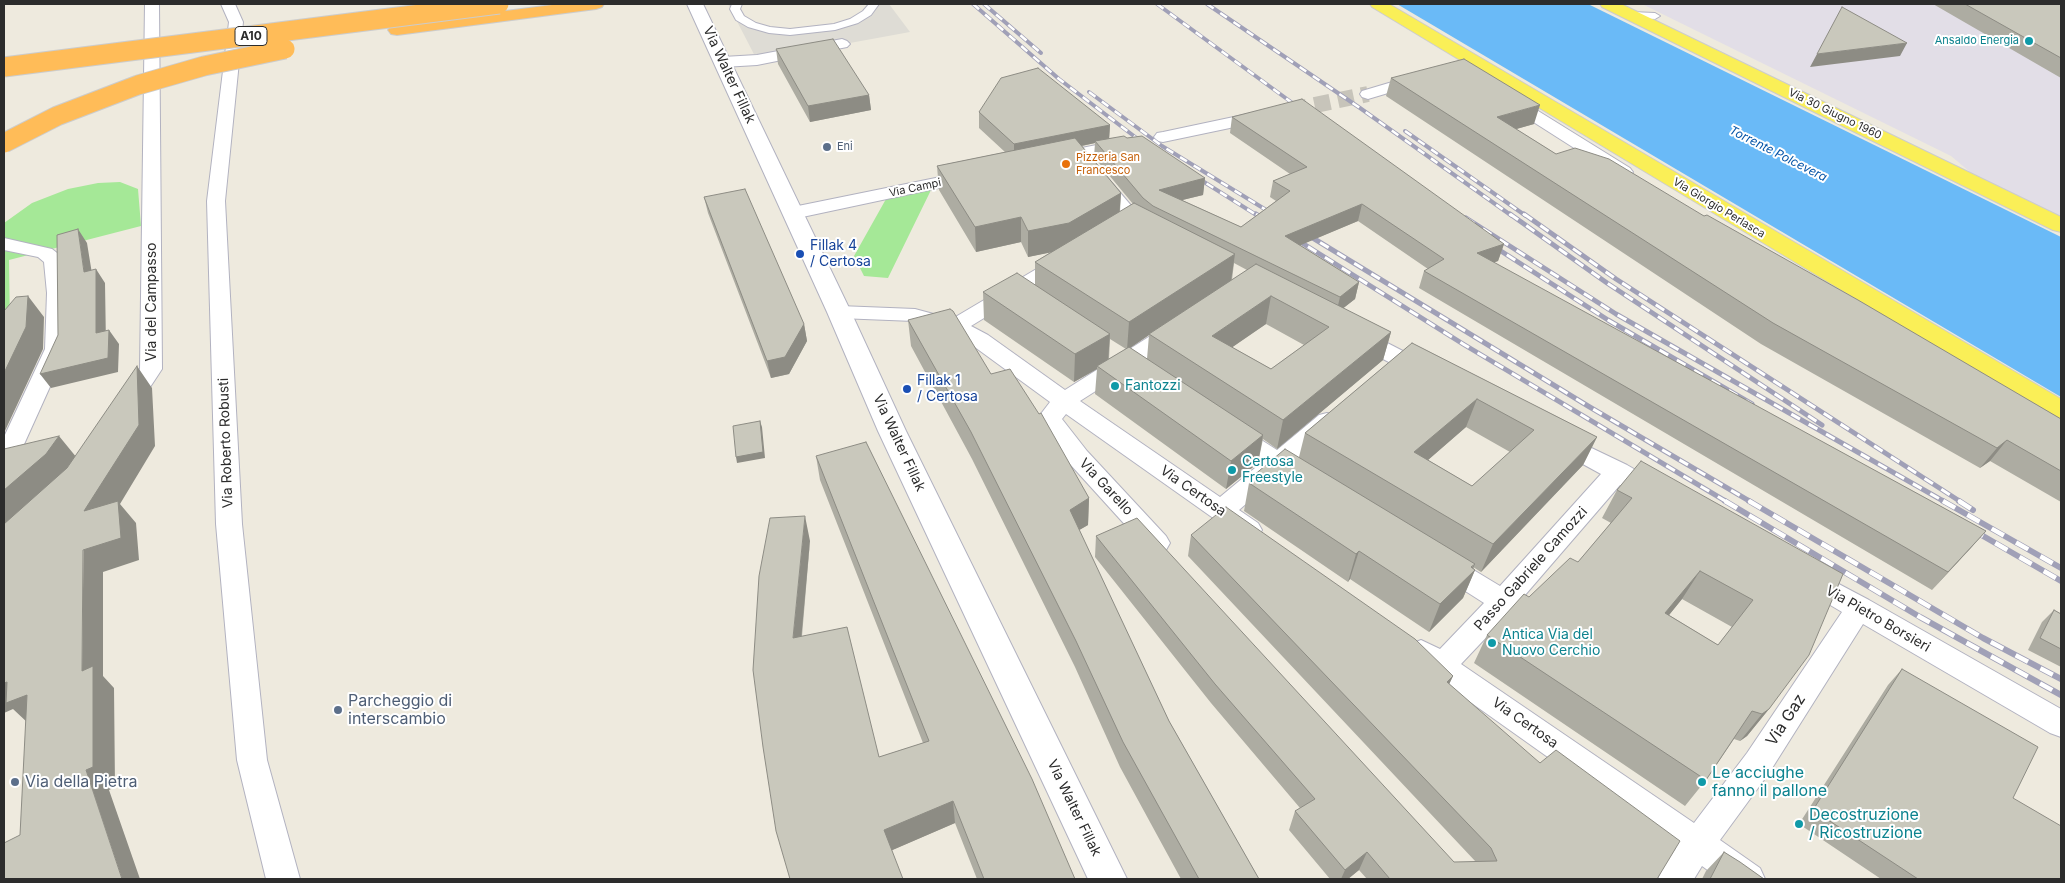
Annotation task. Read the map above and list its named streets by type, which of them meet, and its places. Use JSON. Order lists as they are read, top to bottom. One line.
{"streets":{"highway":["A10"],"main road":["Via Walter Fillak","Via 30 Giugno 1960","Via Giorgio Perlasca"],"street":["Via Campi","Via del Campasso","Via Roberto Robusti","Via Garello","Via Certosa","Passo Gabriele Camozzi","Via Pietro Borsieri","Via Gaz"]},"crossings":[["Via Walter Fillak","Via Campi"],["Via Walter Fillak","Via Certosa"],["Via Garello","Via Certosa"],["Via Certosa","Passo Gabriele Camozzi"],["Via Certosa","Via Gaz"],["Via Pietro Borsieri","Via Gaz"]],"water":["Torrente Polcevera"],"places":["Ansaldo Energia","Eni","Pizzeria San Francesco","Fillak 4 / Certosa","Fantozzi","Fillak 1 / Certosa","Certosa Freestyle","Antica Via del Nuovo Cerchio","Parcheggio di interscambio","Via della Pietra","Le acciughe fanno il pallone","Decostruzione / Ricostruzione"]}
